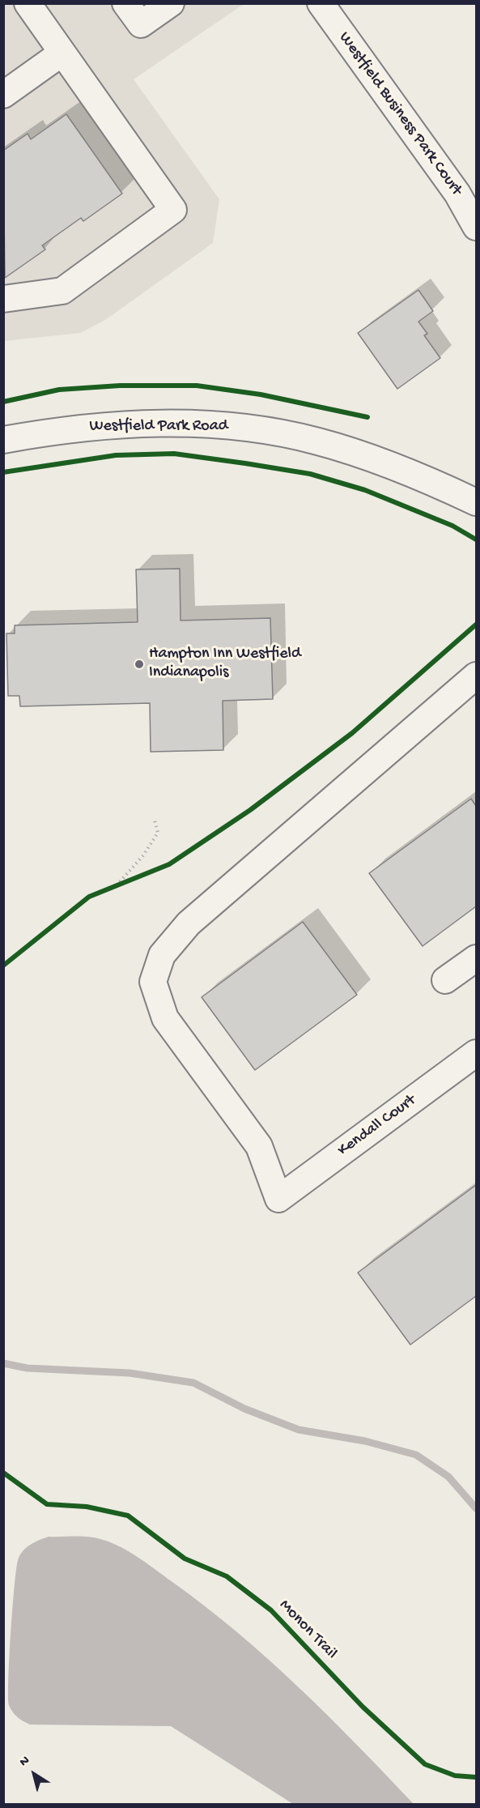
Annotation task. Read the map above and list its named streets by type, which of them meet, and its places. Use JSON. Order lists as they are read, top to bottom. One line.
{"streets":{"street":["Westfield Business Park Court","Westfield Park Road","Kendall Court"],"cycle path":["Monon Trail"]},"places":["Hampton Inn Westfield Indianapolis"],"north":"top left"}
